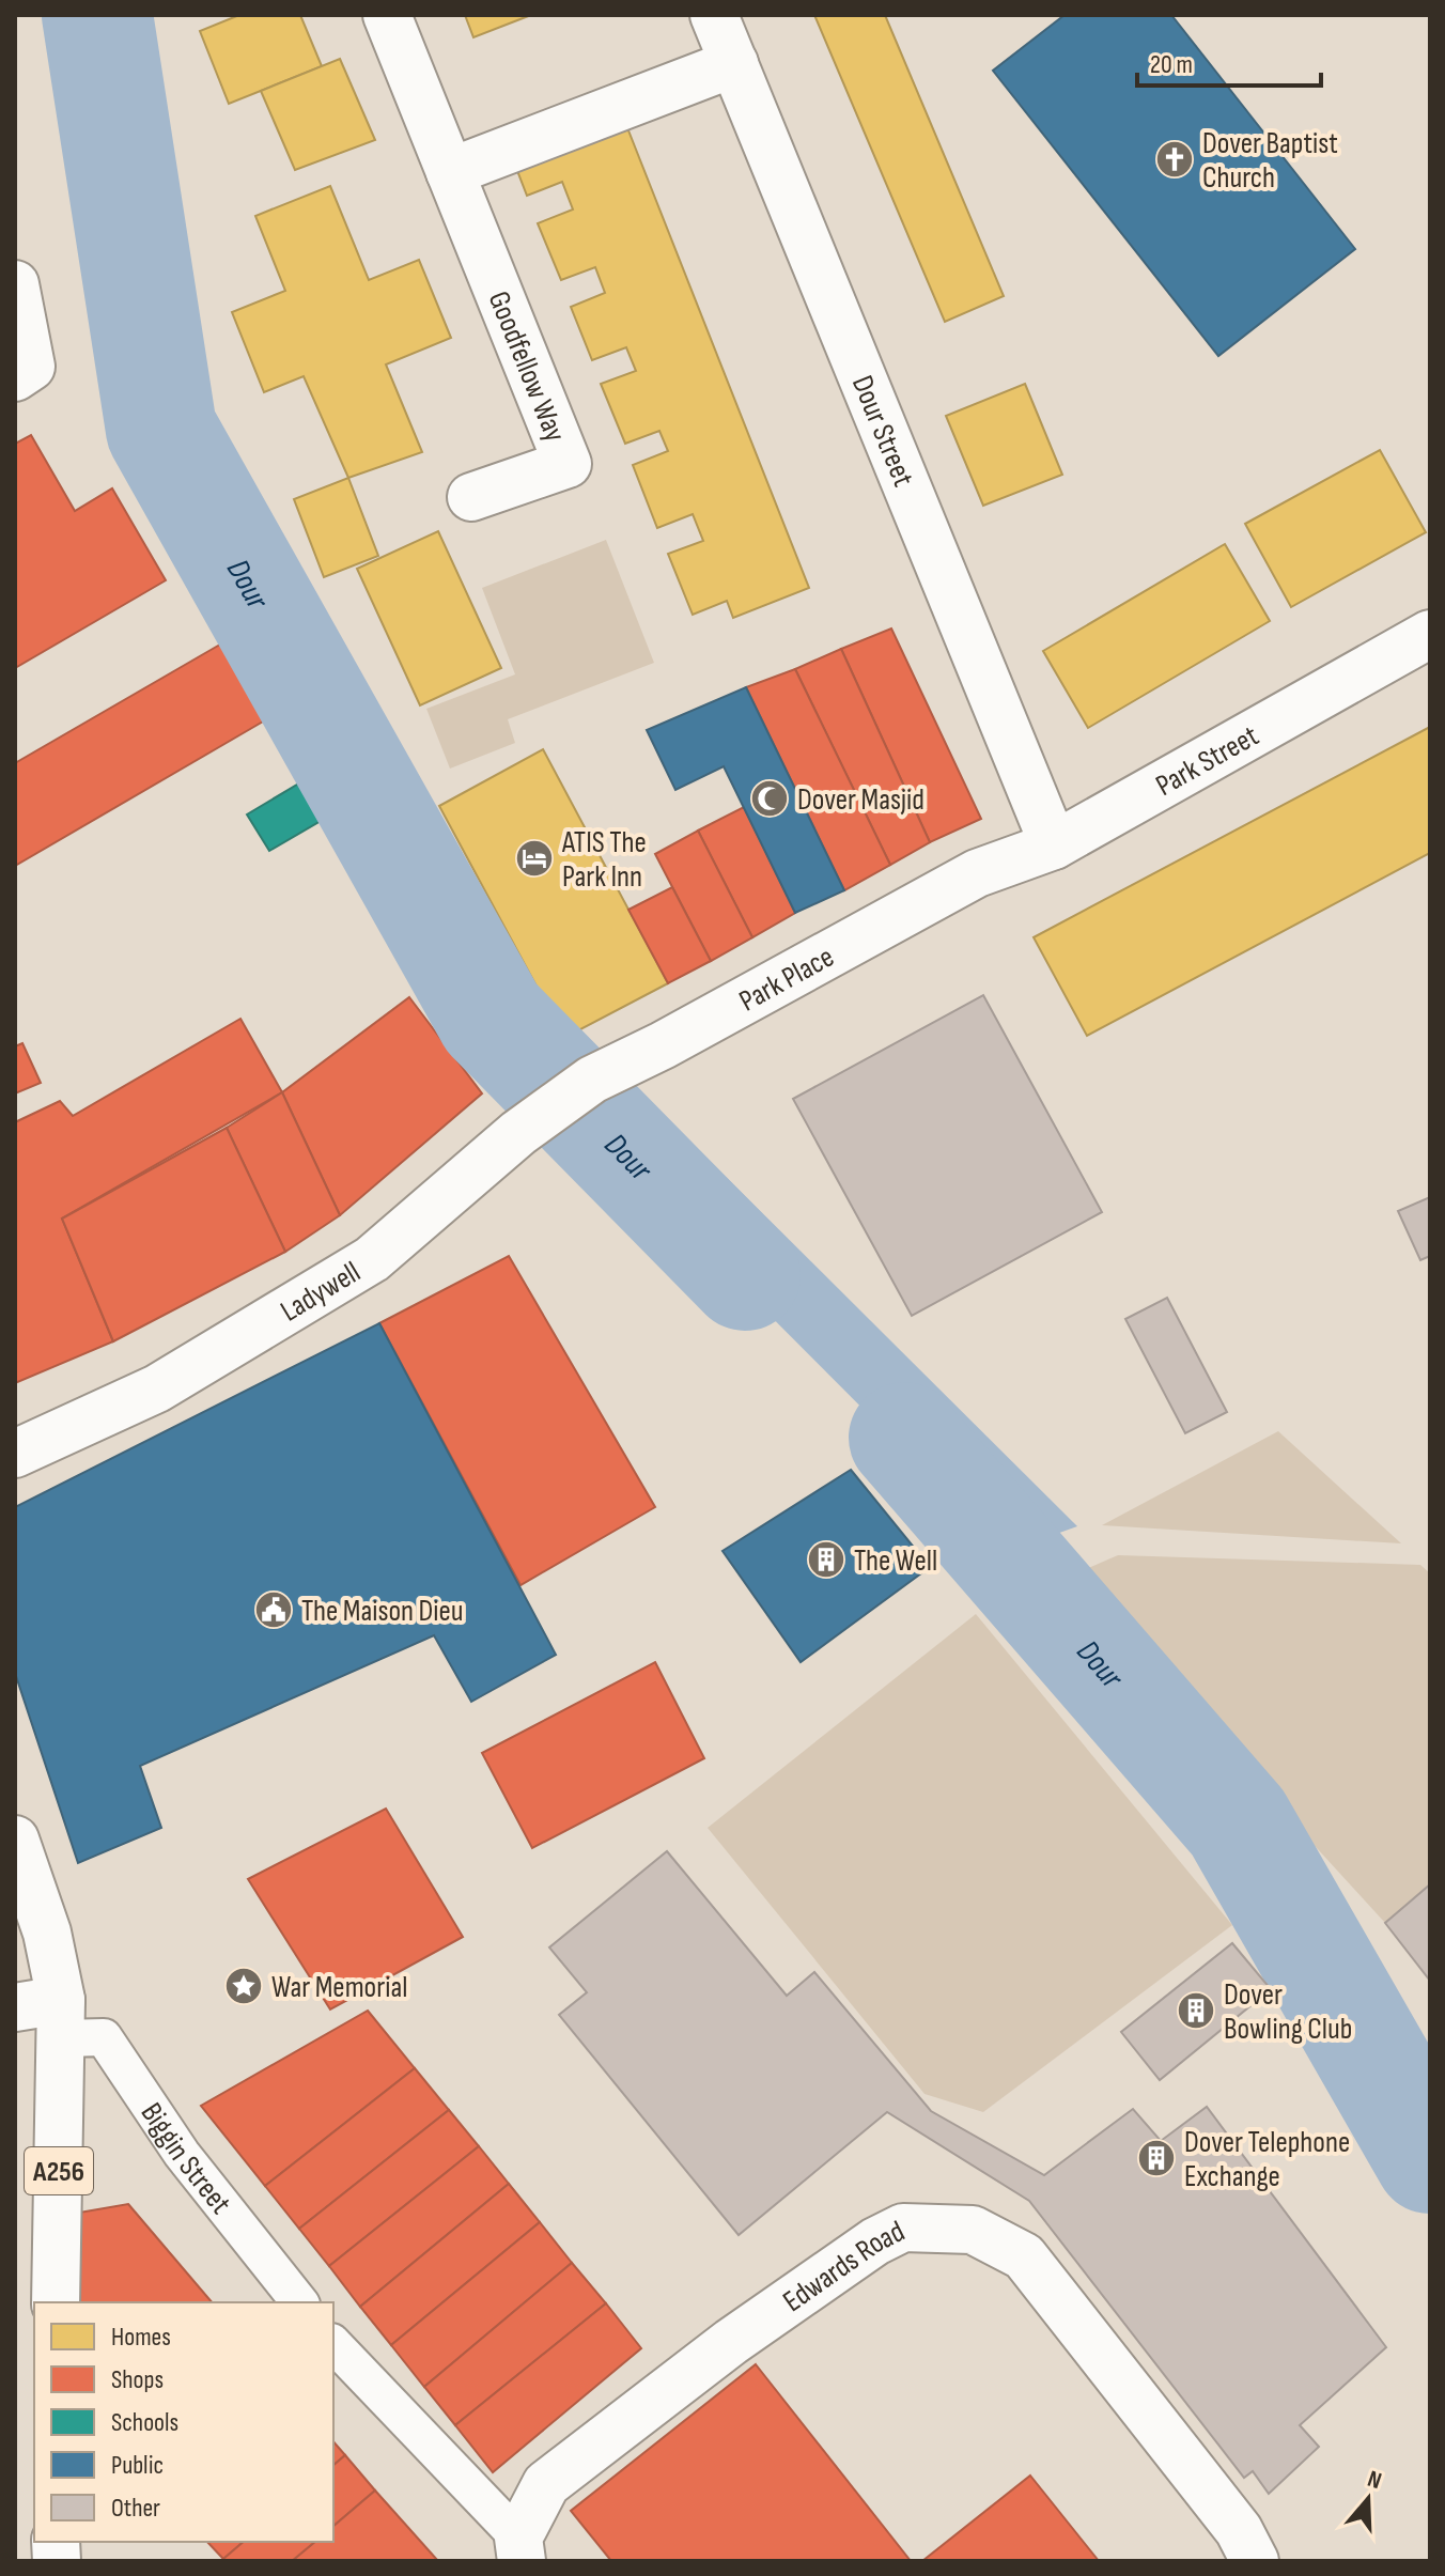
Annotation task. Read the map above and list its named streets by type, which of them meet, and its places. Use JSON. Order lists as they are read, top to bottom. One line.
{"streets":{"street":["Goodfellow Way","Dour Street","Park Street","Park Place","Ladywell","Biggin Street","A256","Edwards Road"]},"crossings":[["Dour Street","Park Street"],["Park Street","Park Place"],["Park Place","Ladywell"],["Biggin Street","A256"]],"water":["Dour"],"places":{"church":["Dover Baptist Church"],"mosque":["Dover Masjid"],"hotel":["ATIS The Park Inn"],"building":["The Well","Dover Bowling Club","Dover Telephone Exchange"],"public building":["The Maison Dieu"],"place":["War Memorial"]},"legend":["Homes","Shops","Schools","Public","Other"],"scale_bar":"20 m","north":"top"}
